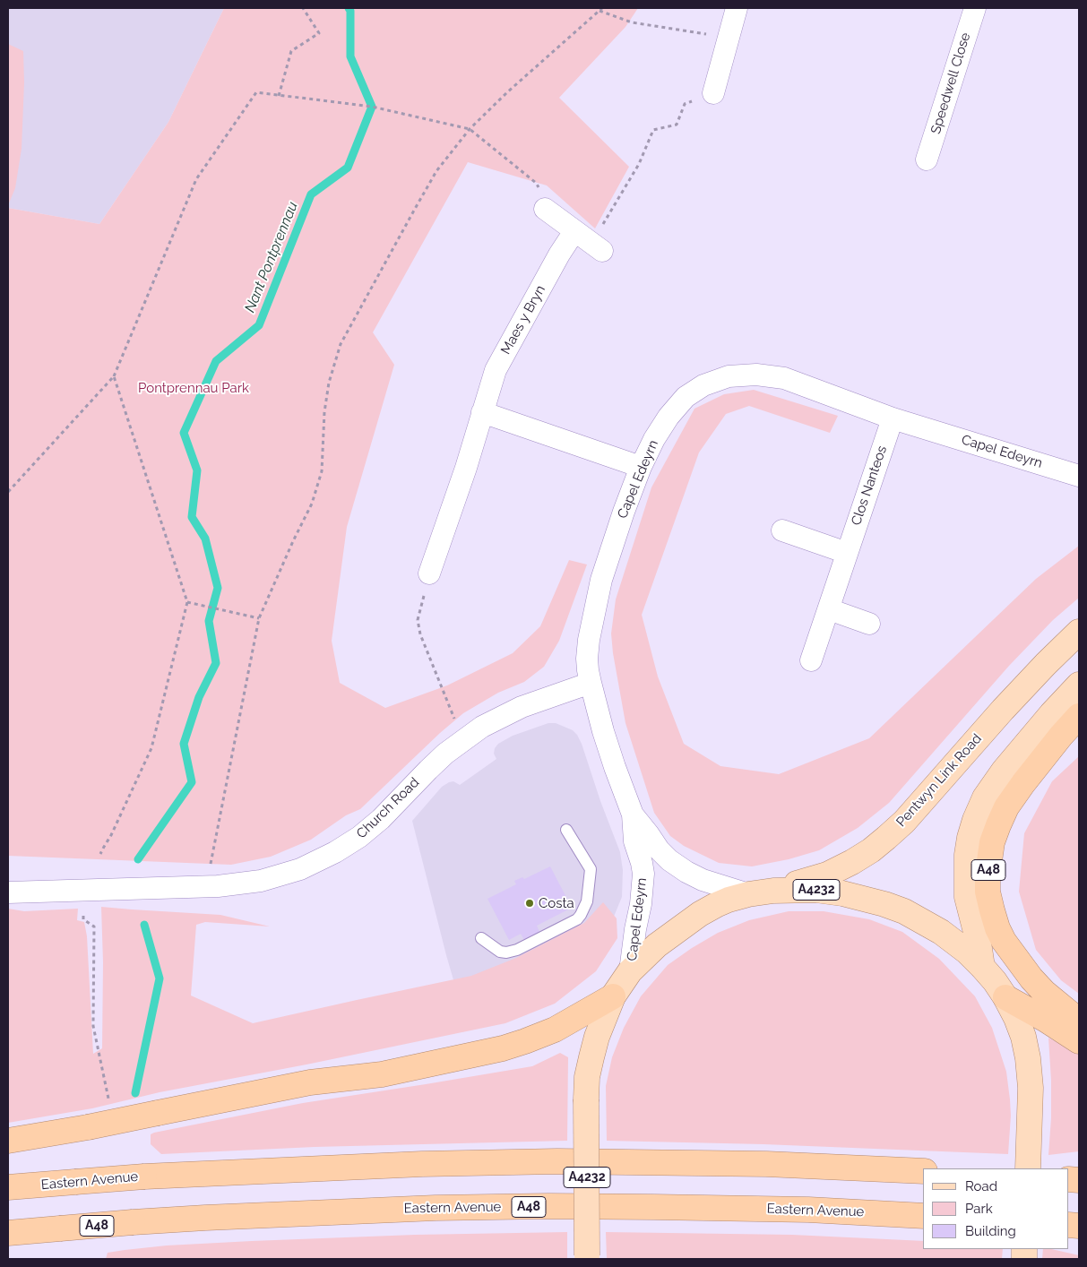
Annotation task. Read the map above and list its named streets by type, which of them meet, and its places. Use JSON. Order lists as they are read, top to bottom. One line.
{"streets":{"highway":["A48","Eastern Avenue"],"main road":["Pentwyn Link Road","A4232"],"street":["Speedwell Close","Maes y Bryn","Capel Edeyrn","Clos Nanteos","Church Road"]},"crossings":[["Capel Edeyrn","Clos Nanteos"],["Capel Edeyrn","Church Road"],["Capel Edeyrn","A4232"],["Pentwyn Link Road","A4232"]],"water":["Nant Pontprennau"],"parks":["Pontprennau Park"],"places":["Costa"],"legend":["Road","Park","Building"]}
